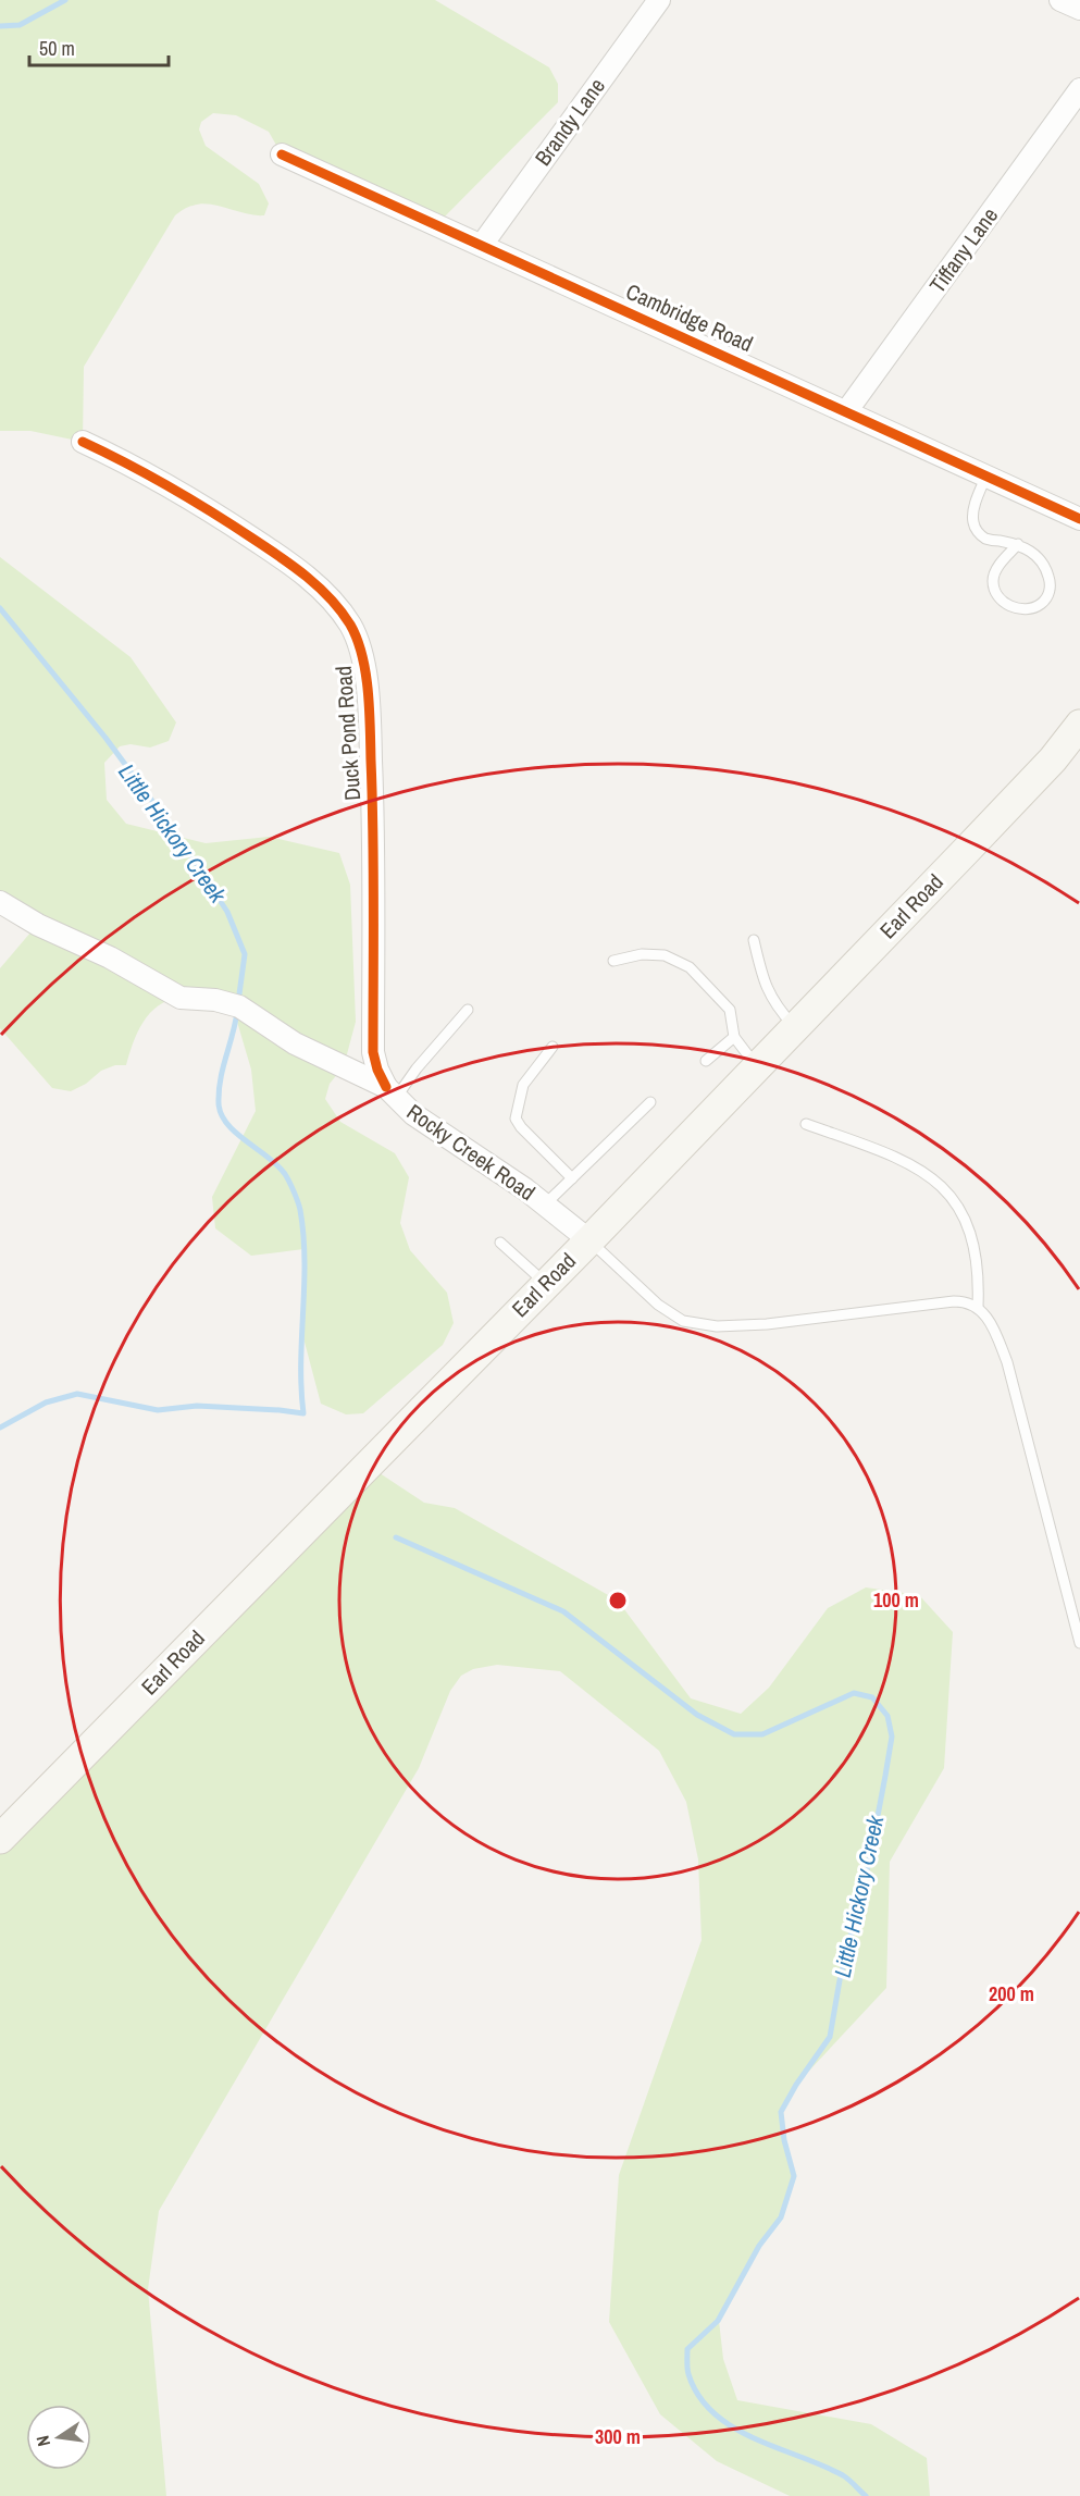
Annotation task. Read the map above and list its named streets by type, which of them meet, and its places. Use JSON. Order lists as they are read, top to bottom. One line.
{"streets":{"main road":["Earl Road"],"street":["Brandy Lane","Tiffany Lane","Cambridge Road","Duck Pond Road","Rocky Creek Road"]},"crossings":[["Brandy Lane","Cambridge Road"],["Tiffany Lane","Cambridge Road"],["Duck Pond Road","Rocky Creek Road"],["Earl Road","Rocky Creek Road"]],"water":["Little Hickory Creek"],"scale_bar":"50 m","north":"left","rings":["100 m","200 m","300 m"]}
